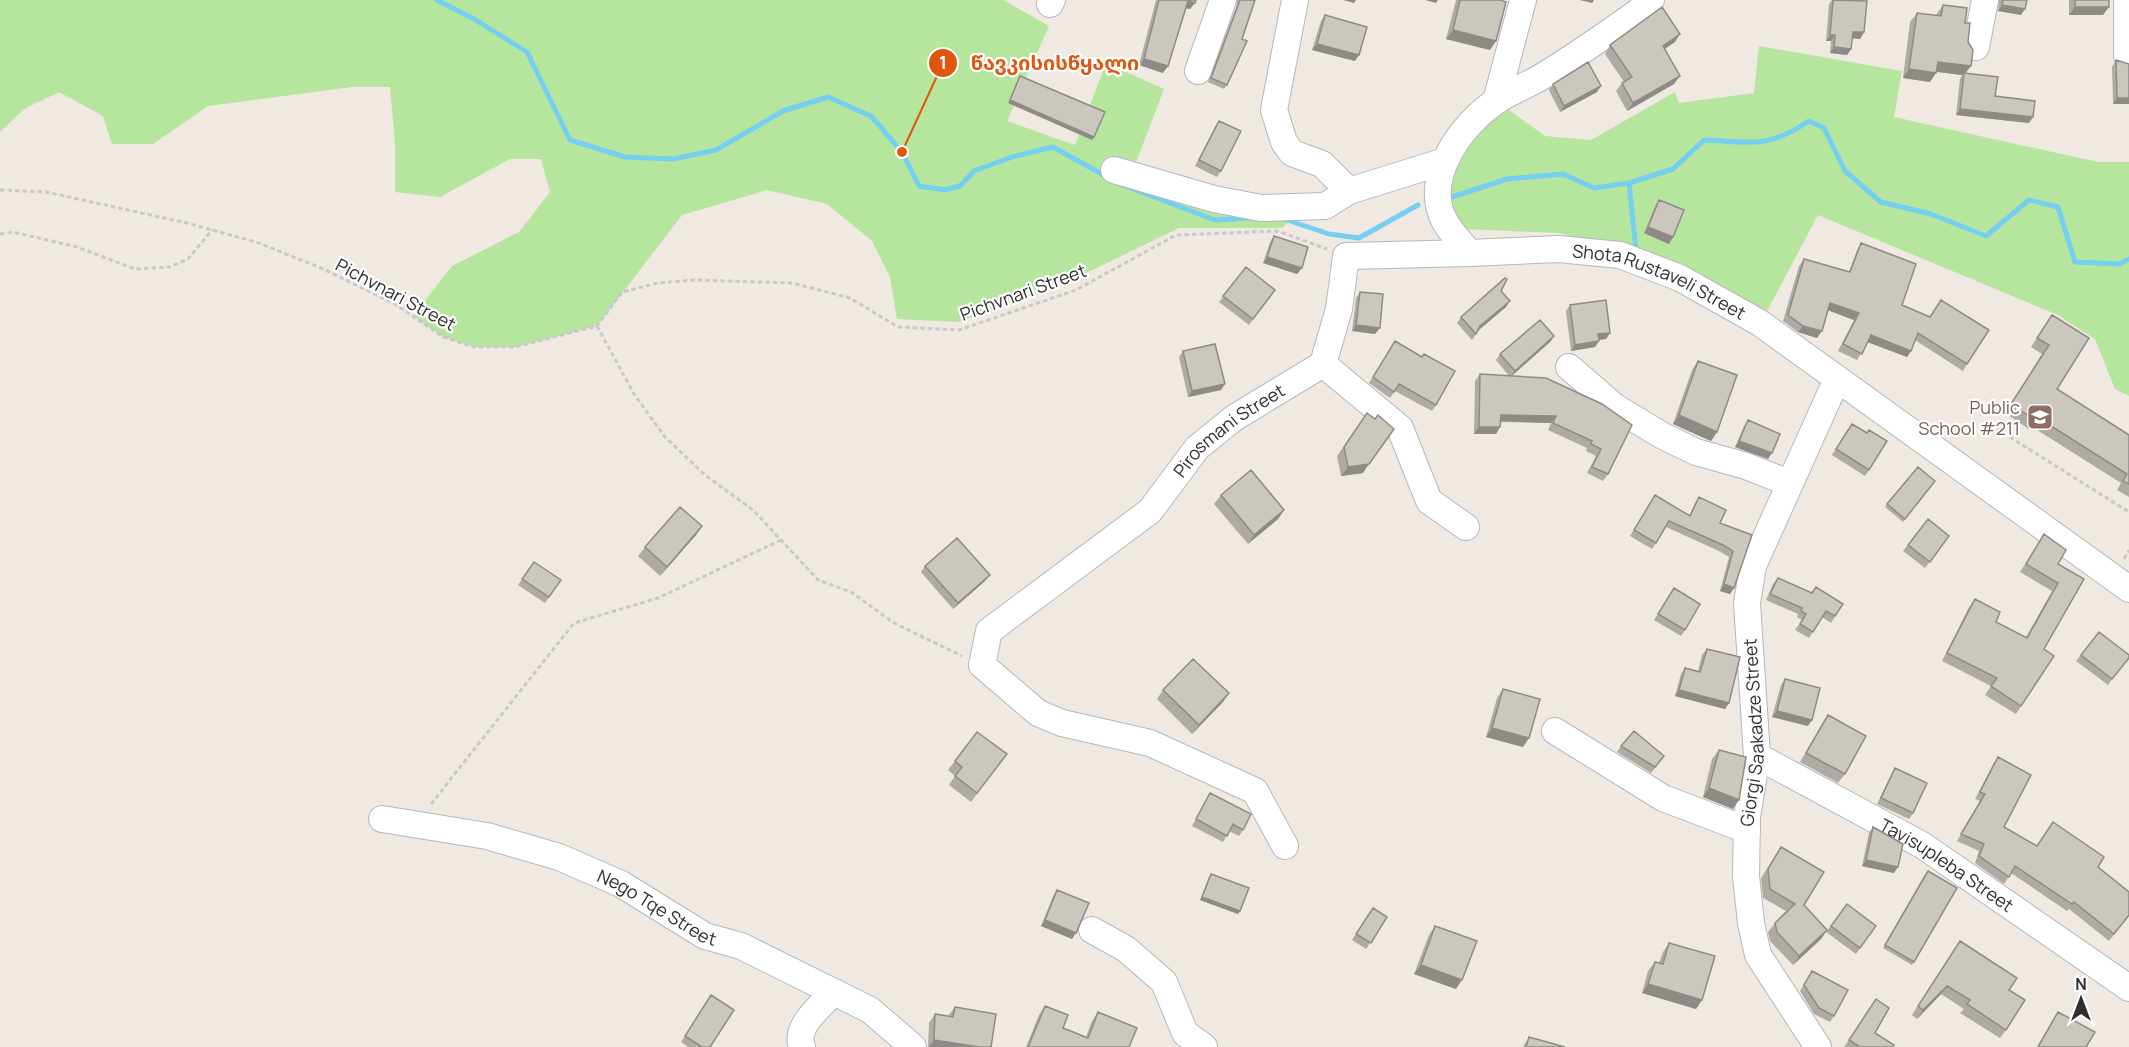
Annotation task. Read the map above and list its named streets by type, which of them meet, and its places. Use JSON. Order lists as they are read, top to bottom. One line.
{"streets":{"street":["Shota Rustaveli Street","Pirosmani Street","Giorgi Saakadze Street","Tavisupleba Street","Nego Tqe Street"],"path":["Pichvnari Street"]},"crossings":[["Shota Rustaveli Street","Giorgi Saakadze Street"],["Giorgi Saakadze Street","Tavisupleba Street"]],"places":{"other":["წავკისისწყალი"],"school or university":["Public School #211"]},"north":"top"}
